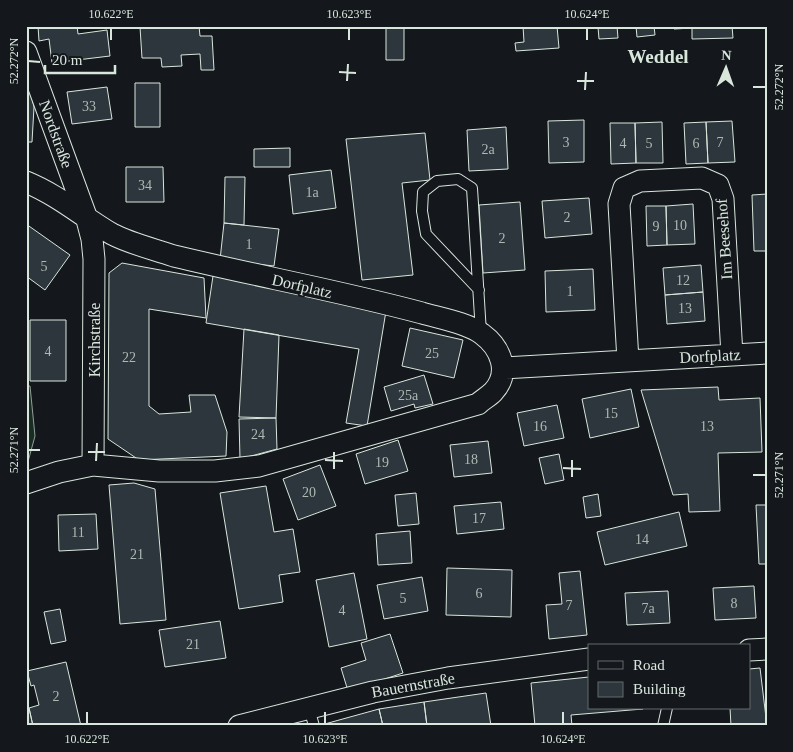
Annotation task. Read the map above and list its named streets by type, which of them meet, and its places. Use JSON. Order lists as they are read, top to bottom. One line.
{"streets":{"street":["Nordstraße","Im Beesehof","Dorfplatz","Kirchstraße","Bauernstraße"]},"crossings":[["Nordstraße","Dorfplatz"],["Nordstraße","Kirchstraße"],["Im Beesehof","Dorfplatz"],["Dorfplatz","Kirchstraße"]],"districts":["Weddel"],"house_numbers":["33","3","7","4","5","6","2a","34","1a","2","10","9","2","1","5","12","1","13","4","25","22","25a","15","16","13","24","18","19","20","17","11","14","21","6","5","8","7","7a","4","21","2"],"legend":["Road","Building"],"scale_bar":"20 m","north":"top","coordinates":["10.622°E","10.623°E","10.624°E","52.272°N","52.271°N"]}
